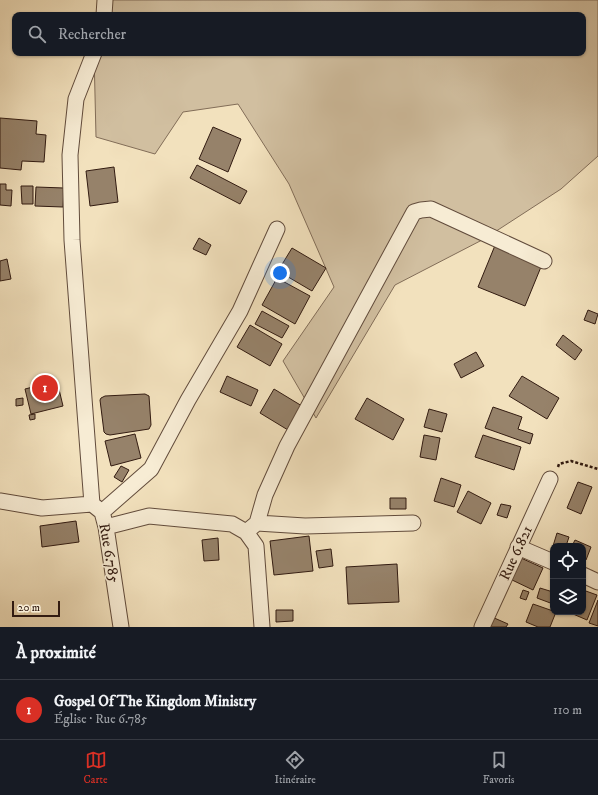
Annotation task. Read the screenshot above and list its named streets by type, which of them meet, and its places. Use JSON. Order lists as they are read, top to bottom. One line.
{"streets":{"street":["Rue 6.785","Rue 6.821"]},"scale_bar":"20 m","page":{"search":"Rechercher","pins":"1","scale":"20 m","heading":"À proximité","list":[{"mark":"1","name":"Gospel Of The Kingdom Ministry","note":"Église · Rue 6.785","value":"110 m"}],"nav":["Carte","Itinéraire","Favoris"]}}
